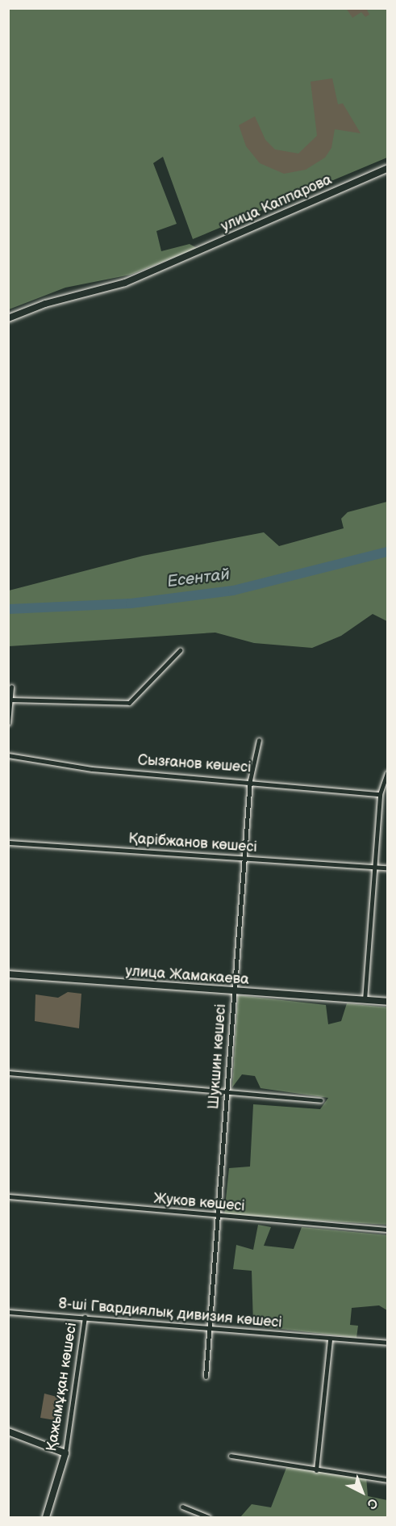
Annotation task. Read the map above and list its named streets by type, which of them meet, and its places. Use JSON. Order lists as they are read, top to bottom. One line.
{"streets":{"street":["улица Каппарова","Сызғанов көшесі","Қарібжанов көшесі","улица Жамакаева","Шукшин көшесі","Жуков көшесі","8-ші Гвардиялық дивизия көшесі","Қажымұқан көшесі"]},"crossings":[["Сызғанов көшесі","Шукшин көшесі"],["Қарібжанов көшесі","Шукшин көшесі"],["улица Жамакаева","Шукшин көшесі"],["Шукшин көшесі","Жуков көшесі"],["Шукшин көшесі","8-ші Гвардиялық дивизия көшесі"],["8-ші Гвардиялық дивизия көшесі","Қажымұқан көшесі"]],"water":["Есентай"],"north":"bottom right"}
